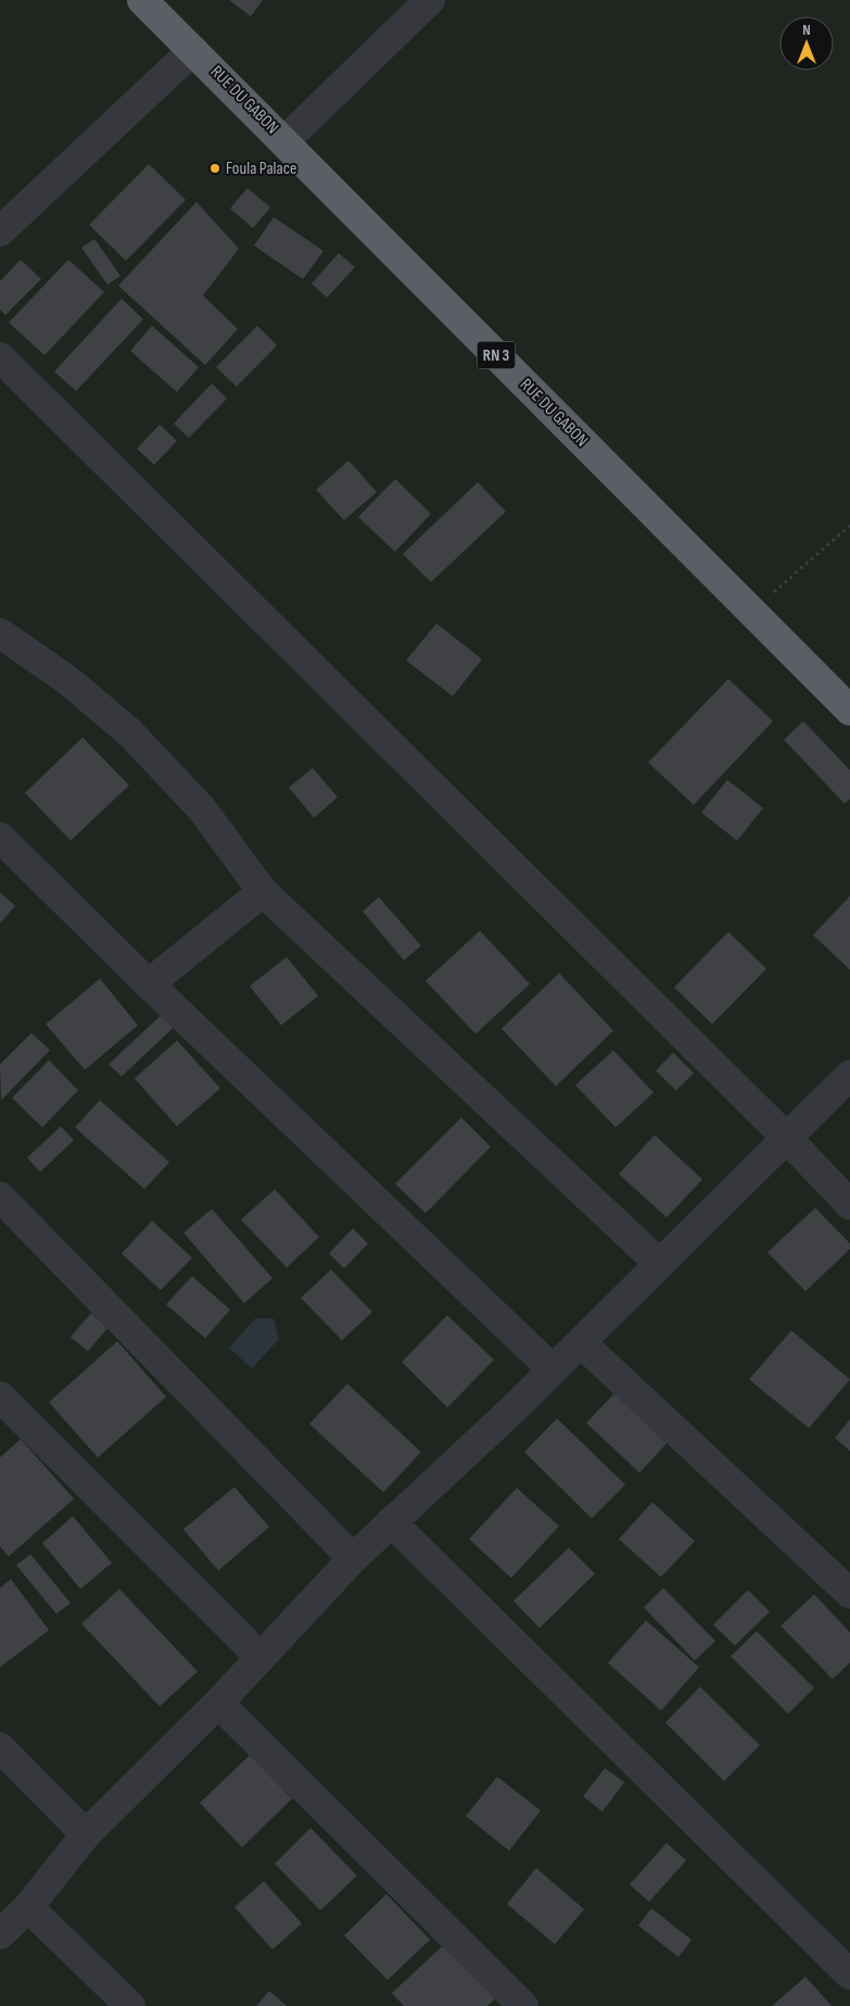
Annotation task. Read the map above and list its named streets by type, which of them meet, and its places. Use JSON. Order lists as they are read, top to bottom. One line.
{"streets":{"highway":["RUE DU GABON","RN 3"]},"places":["Foula Palace"],"north":"top"}
